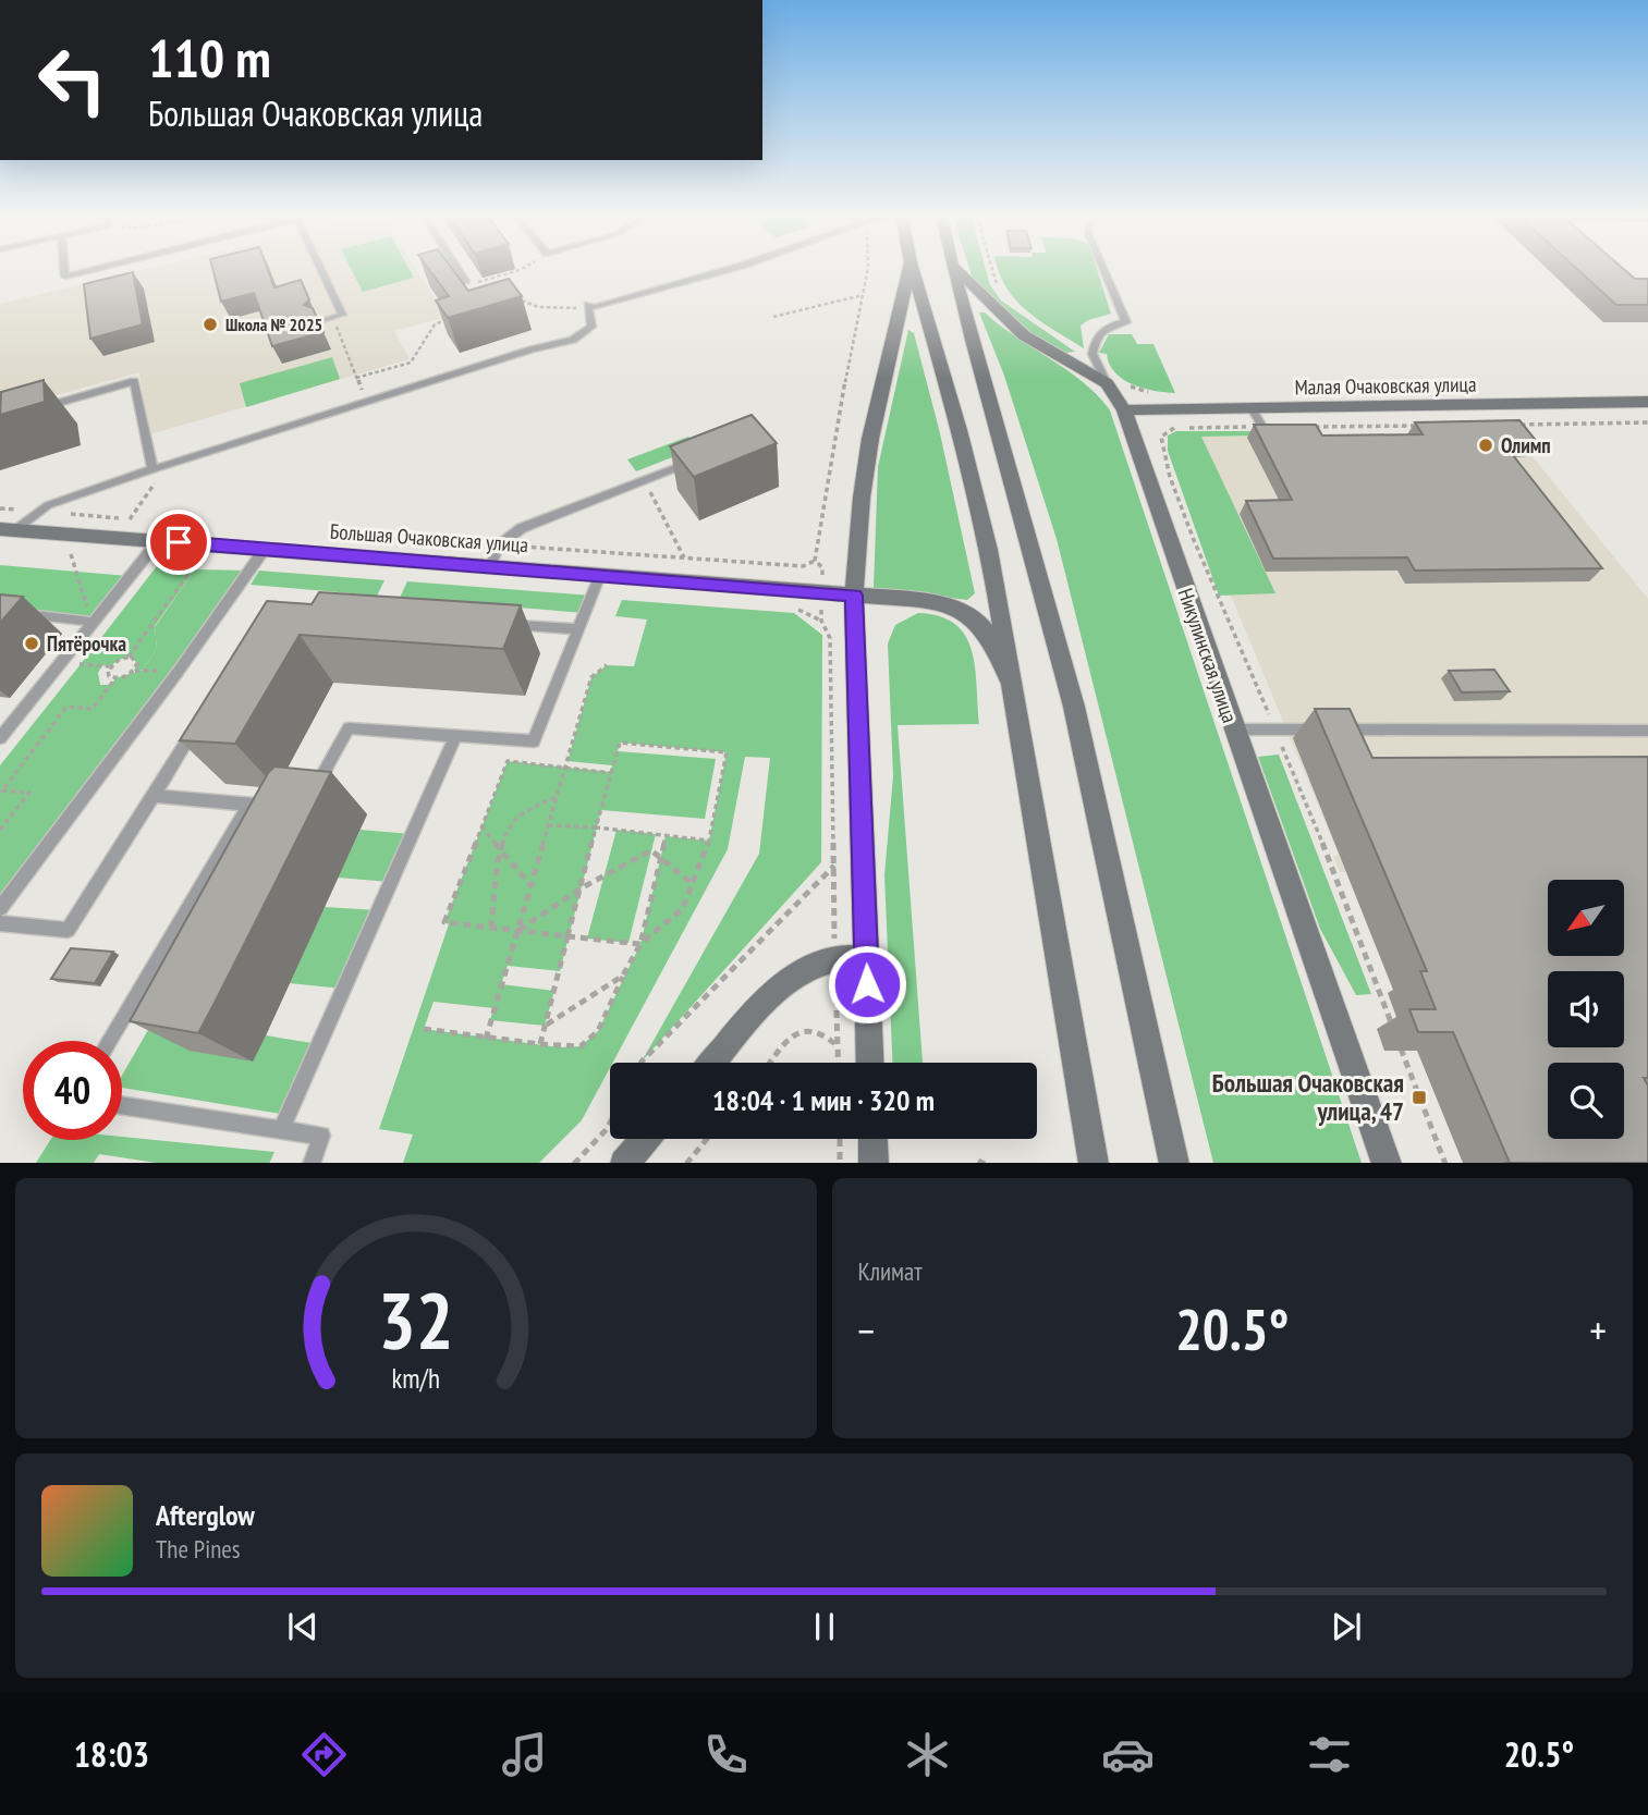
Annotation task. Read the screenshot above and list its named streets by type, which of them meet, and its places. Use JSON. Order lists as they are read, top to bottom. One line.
{"streets":{"street":["Малая Очаковская улица","Большая Очаковская улица","Никулинская улица"]},"crossings":[["Малая Очаковская улица","Никулинская улица"]],"places":{"other":["Школа № 2025","Олимп","Пятёрочка"],"transit":["Большая Очаковская улица, 47"]},"north":"bottom left","page":{"turn":["110 m","Большая Очаковская улица"],"limit":"40","trip":"18:04 · 1 мин · 320 m","tile":"Климат","heat":["−","20.5°","+"],"song":["Afterglow","The Pines"],"tabs":["18:03","20.5°"],"gauge":["32","km/h"]}}
